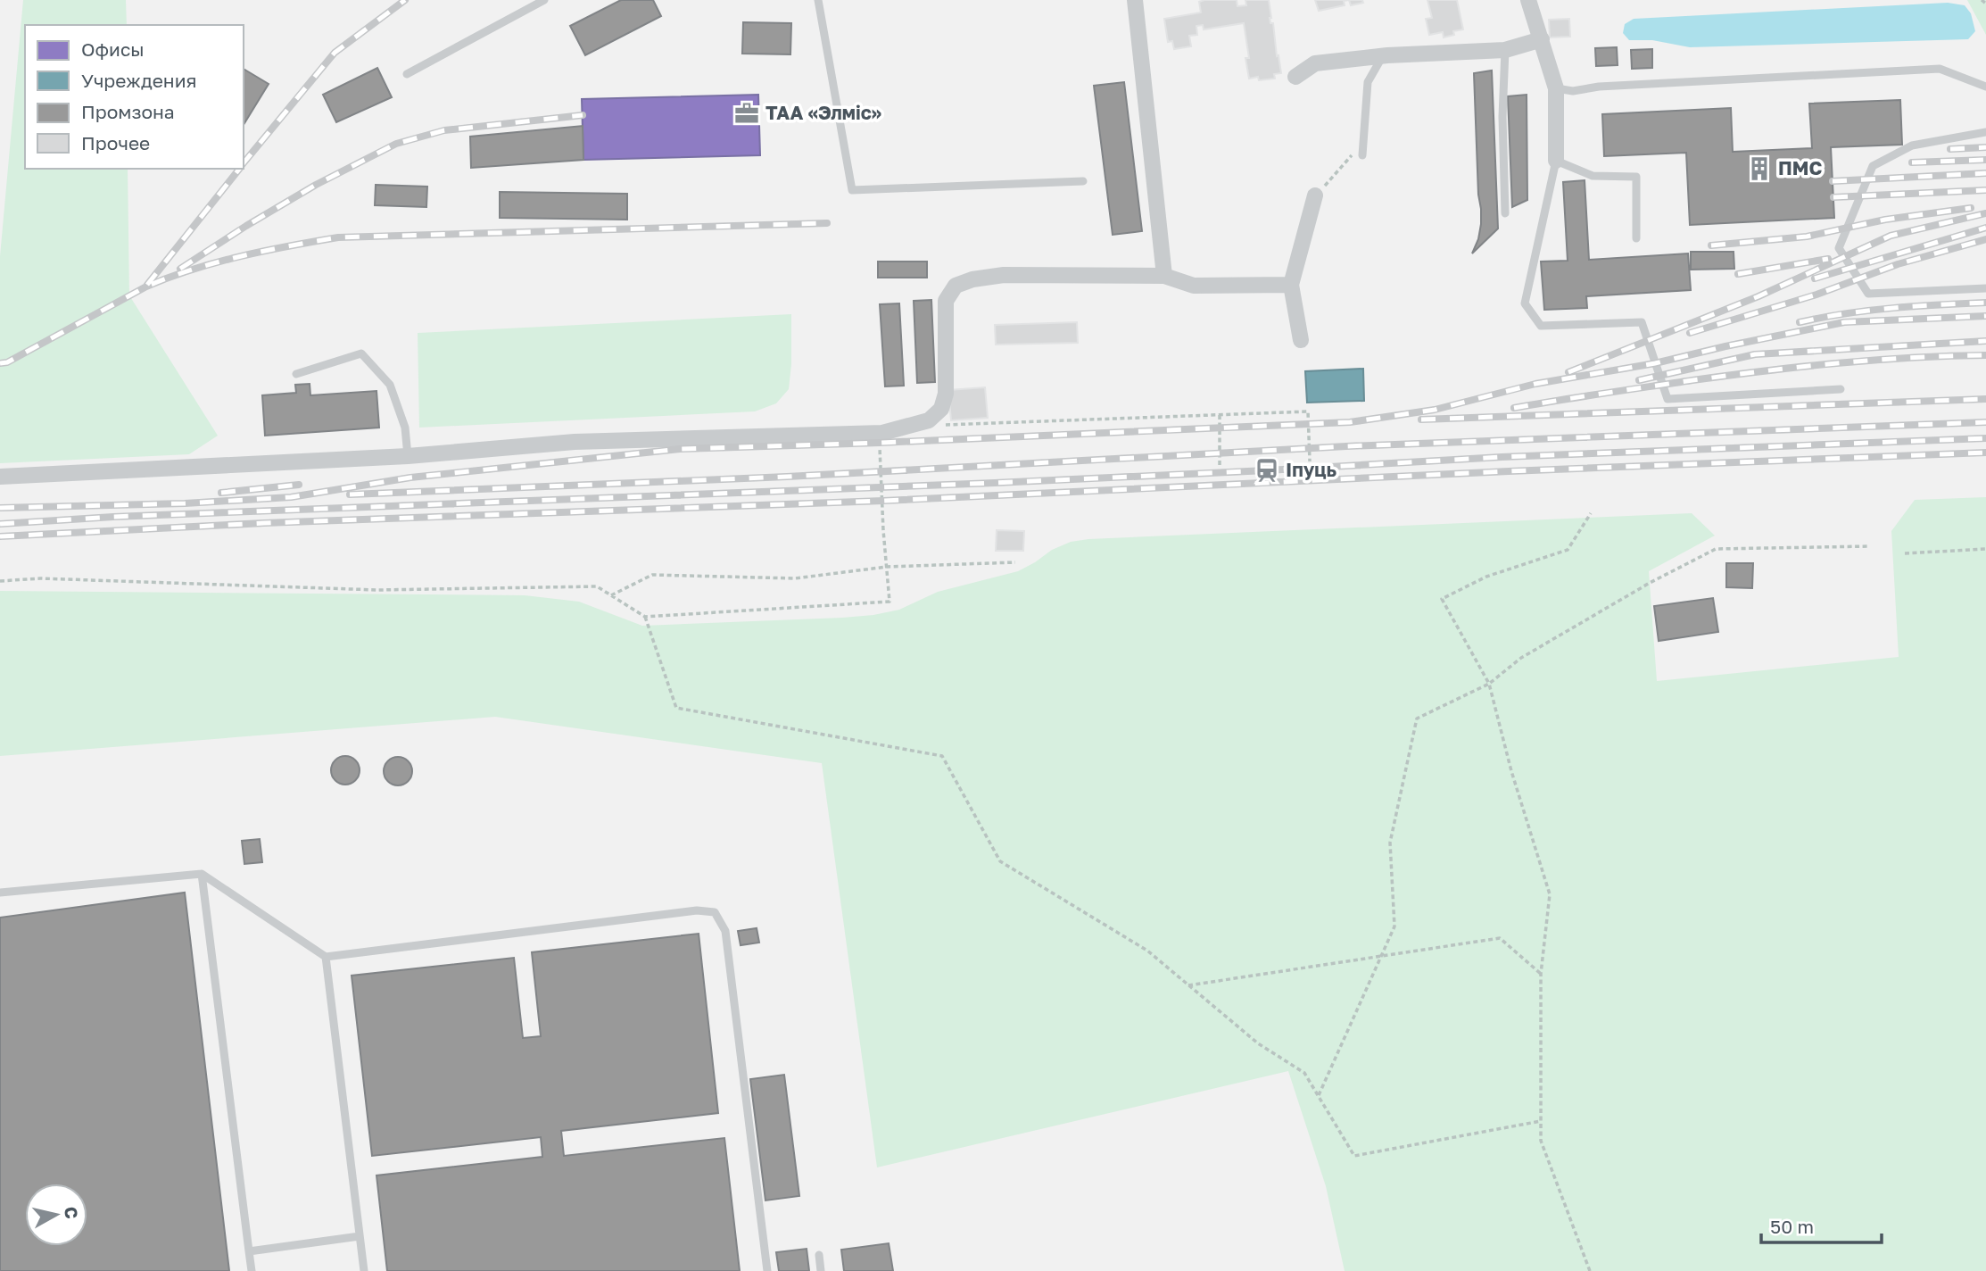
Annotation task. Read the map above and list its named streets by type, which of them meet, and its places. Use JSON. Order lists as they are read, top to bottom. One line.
{"places":{"office":["ТАА «Элміс»"],"building":["ПМС"],"station":["Іпуць"]},"legend":["Офисы","Учреждения","Промзона","Прочее"],"scale_bar":"50 m","north":"right"}
